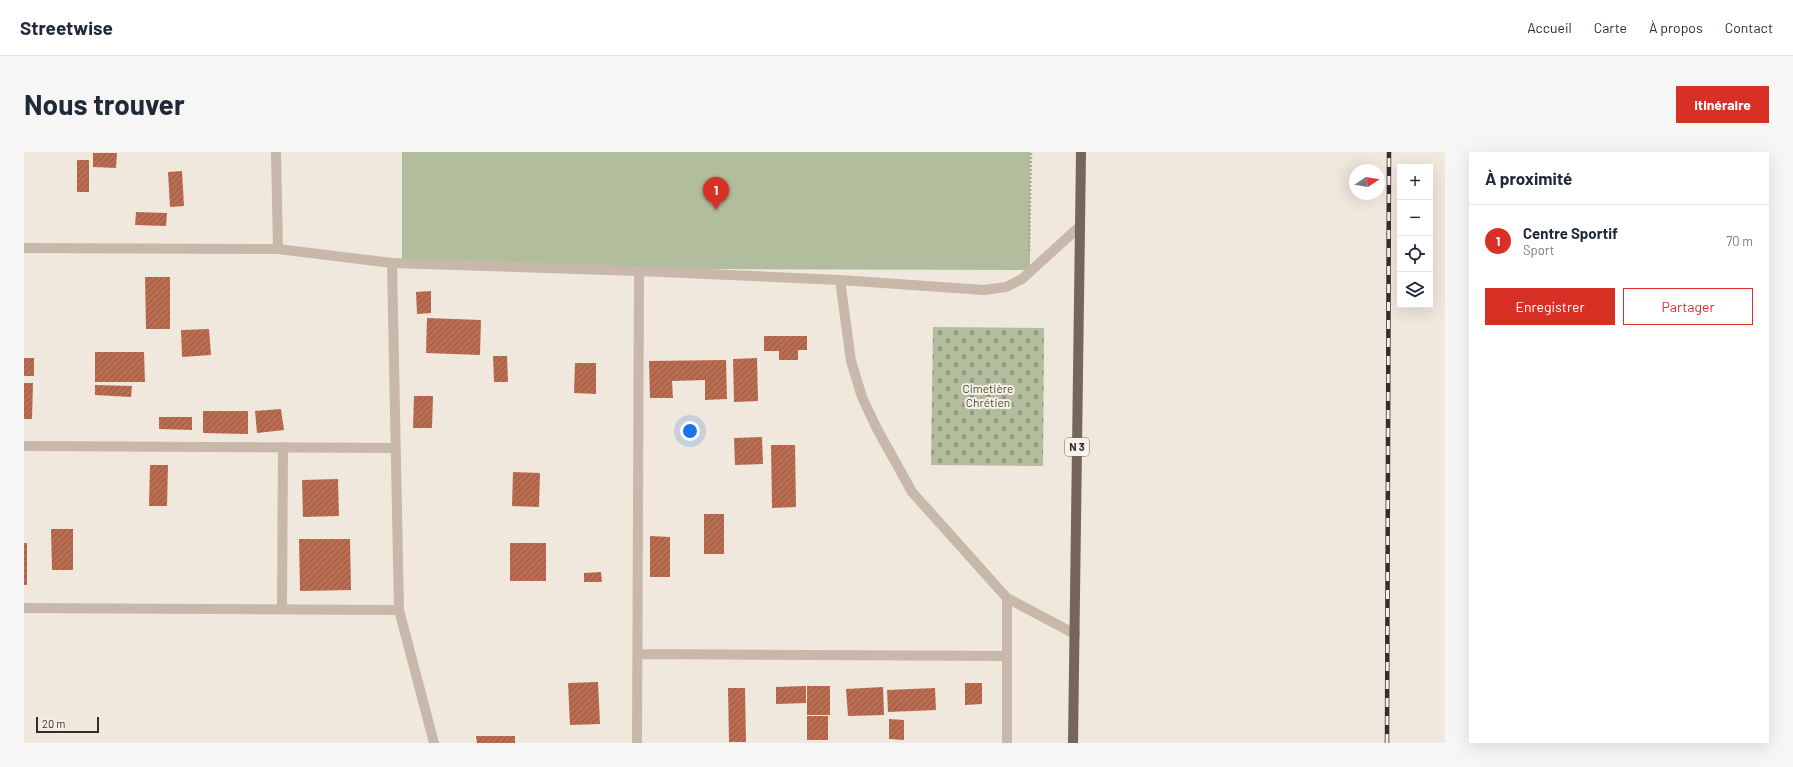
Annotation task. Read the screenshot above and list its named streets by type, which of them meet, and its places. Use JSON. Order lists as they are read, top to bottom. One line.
{"streets":{"main road":["N 3"]},"parks":["Cimetière Chrétien"],"scale_bar":"20 m","north":"right","page":{"header":"Streetwise","nav":["Accueil","Carte","À propos","Contact"],"buttons":["Itinéraire",["Enregistrer","Partager"]],"title":"Nous trouver","heading":"À proximité","map_buttons":["+","−"],"pins":"1","list":[{"mark":"1","name":"Centre Sportif","note":"Sport","value":"70 m"}],"scale":"20 m"}}
